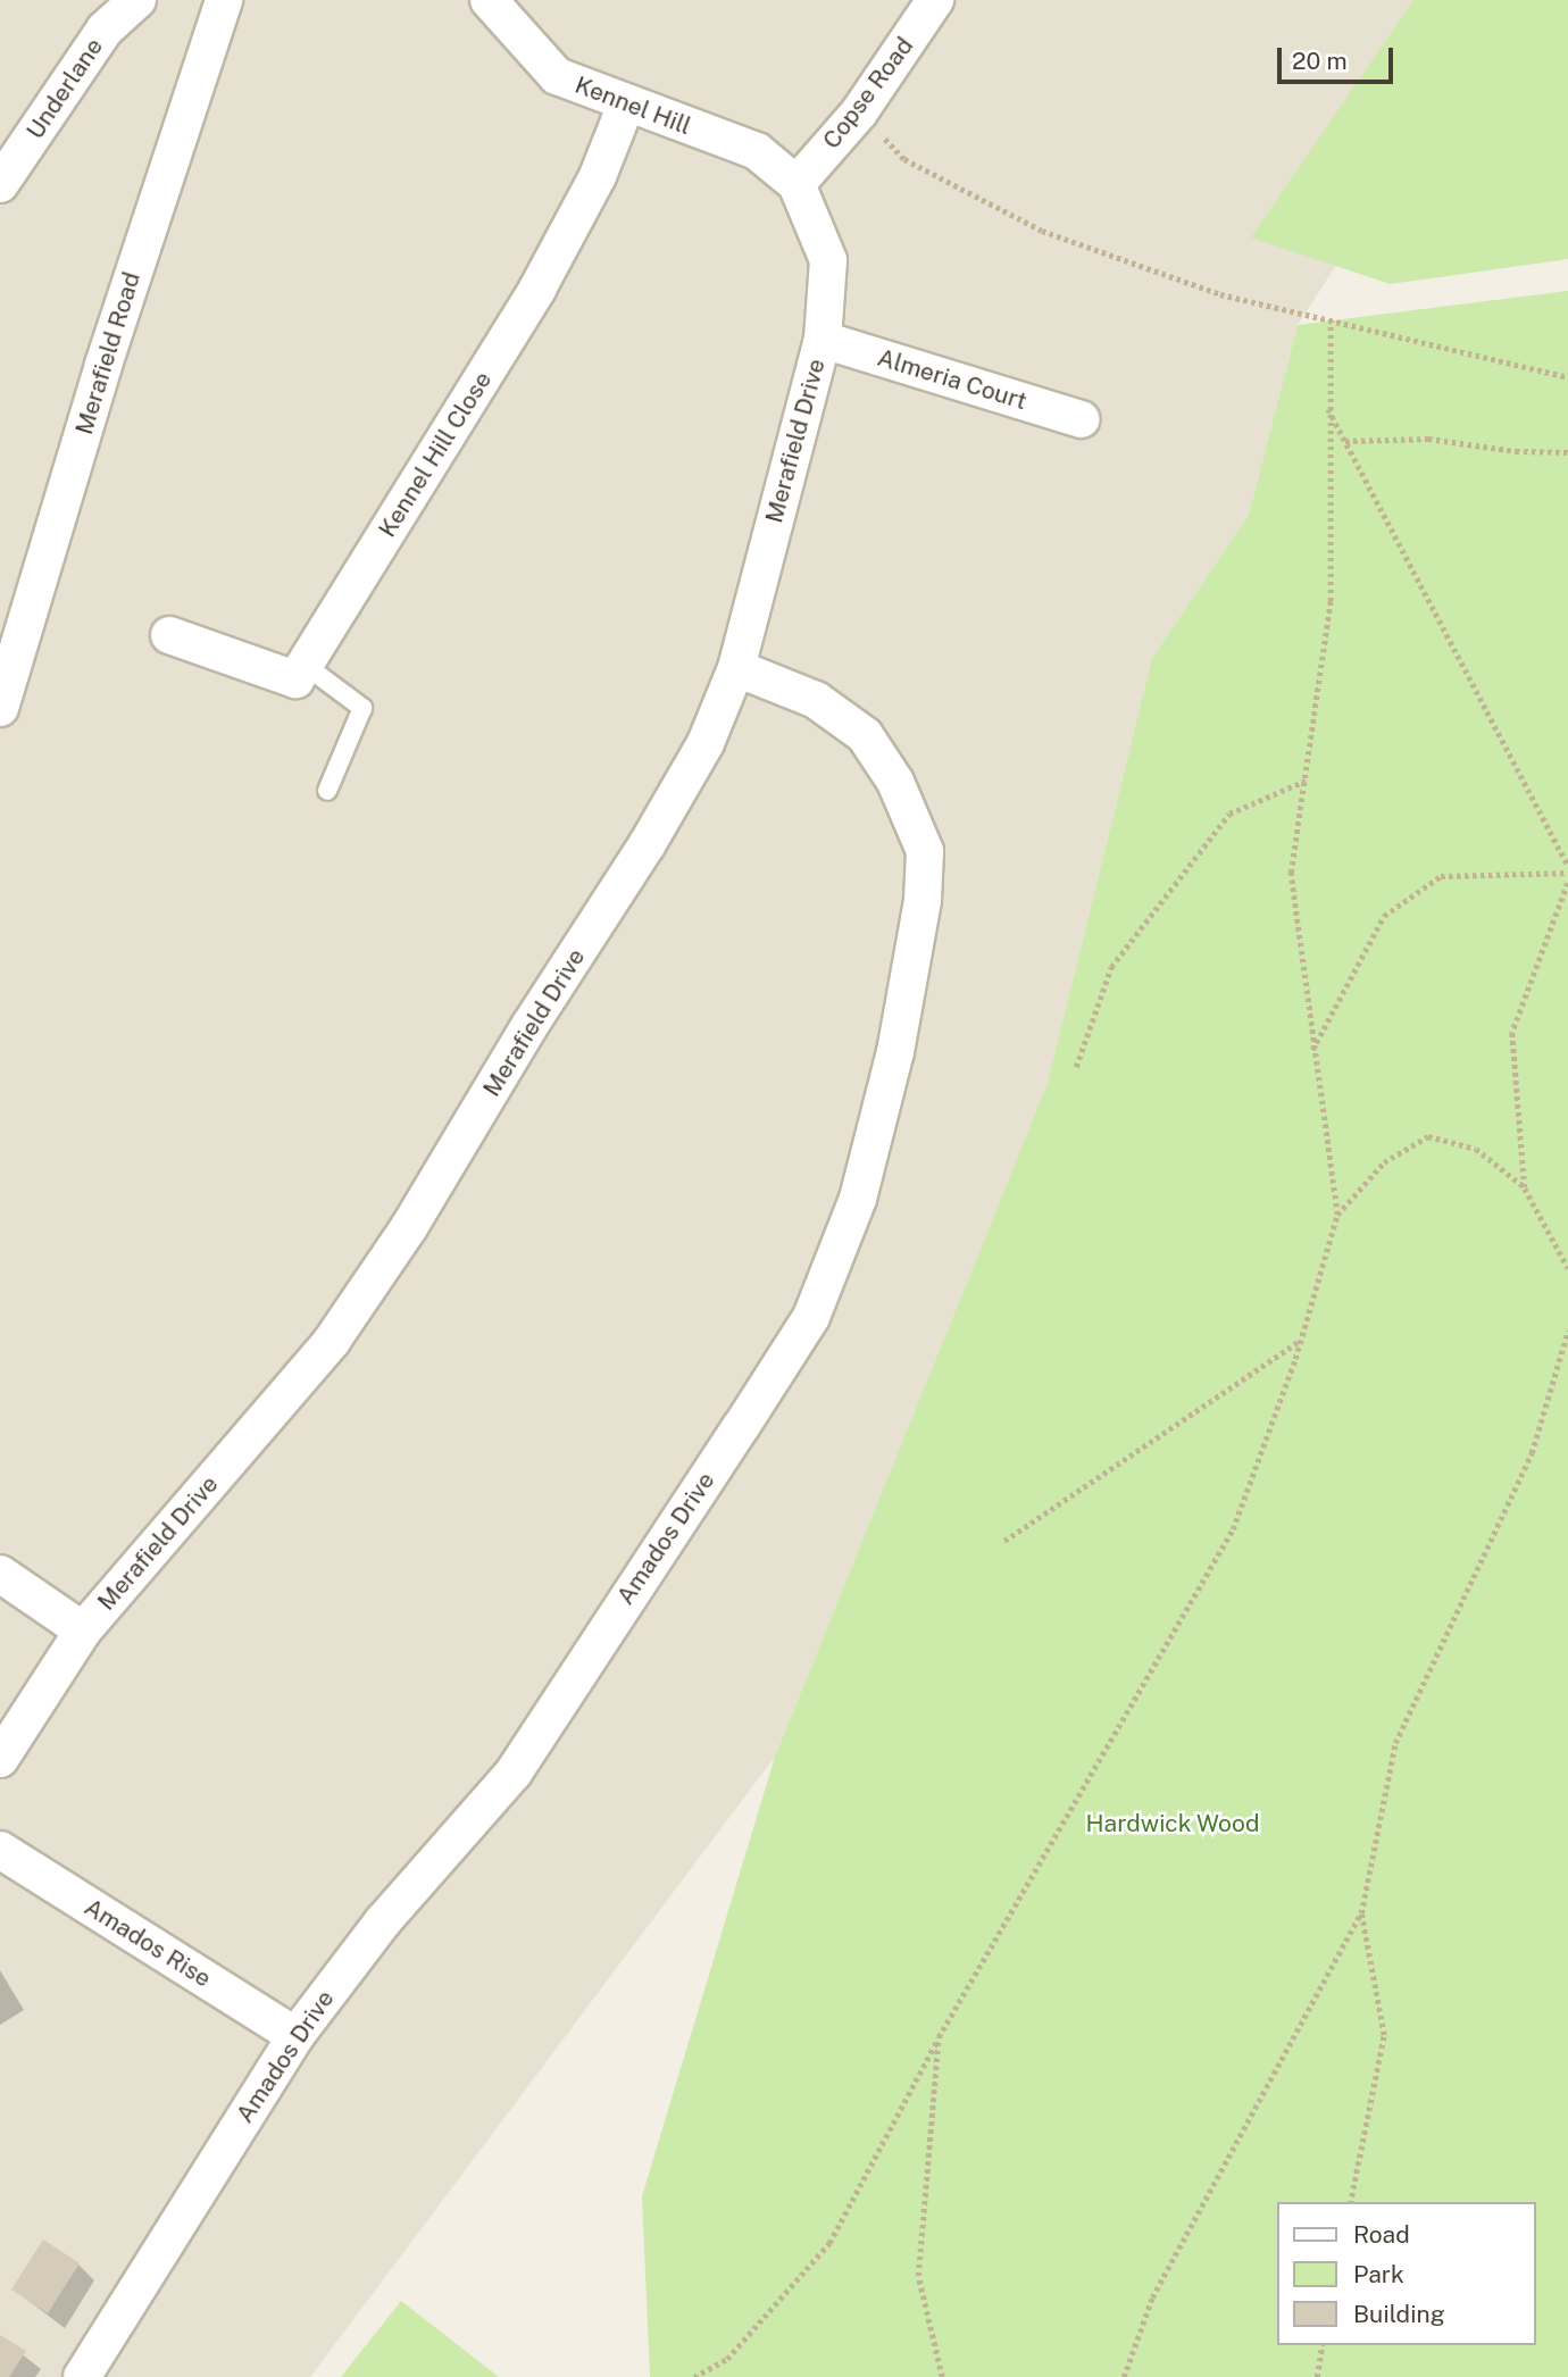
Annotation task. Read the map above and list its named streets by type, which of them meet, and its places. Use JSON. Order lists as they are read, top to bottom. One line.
{"streets":{"street":["Underlane","Copse Road","Kennel Hill","Merafield Road","Almeria Court","Merafield Drive","Kennel Hill Close","Amados Drive","Amados Rise"]},"crossings":[["Copse Road","Kennel Hill"],["Copse Road","Merafield Drive"],["Kennel Hill","Merafield Drive"],["Kennel Hill","Kennel Hill Close"],["Almeria Court","Merafield Drive"],["Merafield Drive","Amados Drive"],["Amados Drive","Amados Rise"]],"parks":["Hardwick Wood"],"legend":["Road","Park","Building"],"scale_bar":"20 m"}
